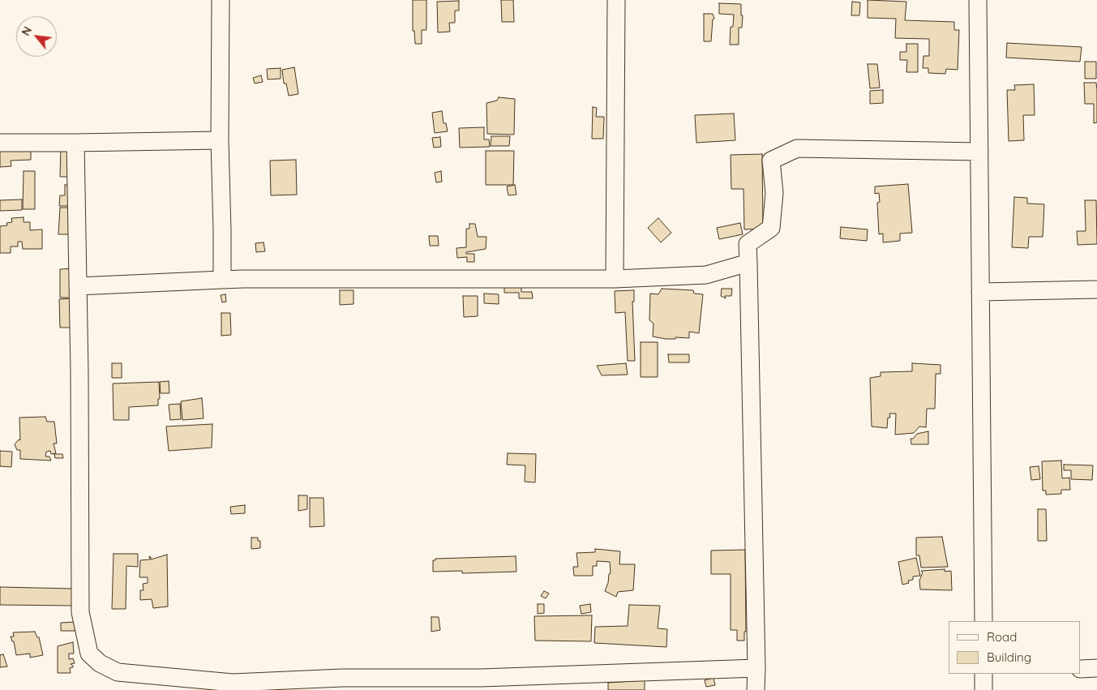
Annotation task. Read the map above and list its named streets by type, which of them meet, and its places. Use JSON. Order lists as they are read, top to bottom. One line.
{"legend":["Road","Building"],"north":"top left"}
